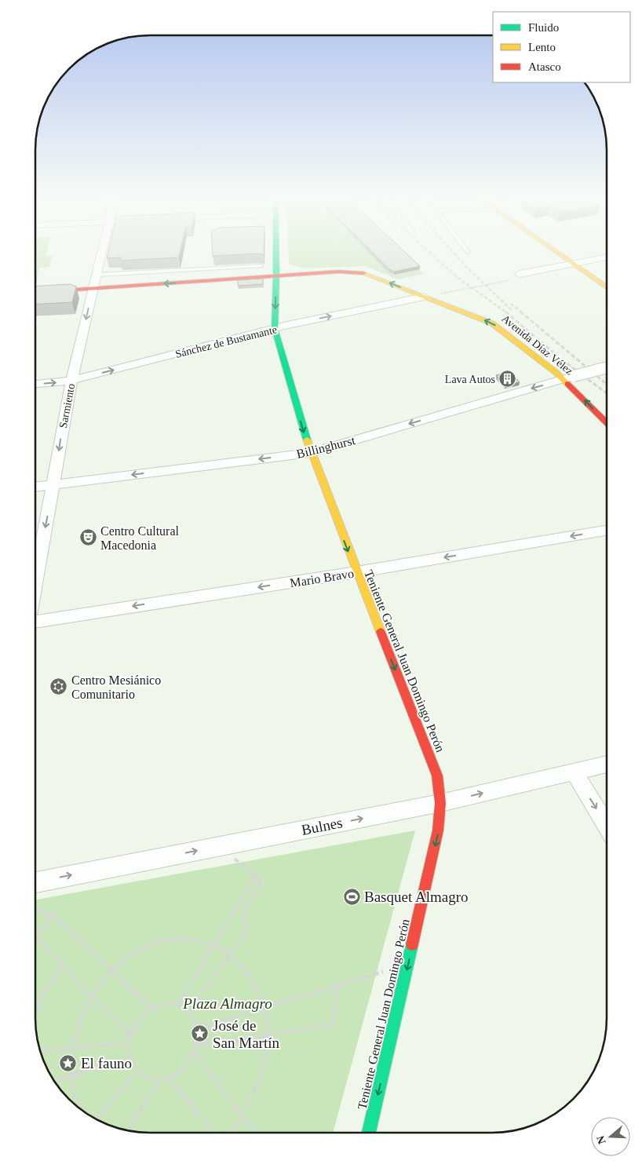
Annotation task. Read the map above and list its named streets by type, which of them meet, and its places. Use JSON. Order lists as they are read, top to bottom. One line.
{"streets":{"street":["Sánchez de Bustamante","Avenida Díaz Vélez","Sarmiento","Billinghurst","Mario Bravo","Teniente General Juan Domingo Perón","Bulnes"]},"crossings":[["Sánchez de Bustamante","Avenida Díaz Vélez"],["Sánchez de Bustamante","Sarmiento"],["Sánchez de Bustamante","Teniente General Juan Domingo Perón"],["Avenida Díaz Vélez","Sarmiento"],["Avenida Díaz Vélez","Billinghurst"],["Avenida Díaz Vélez","Teniente General Juan Domingo Perón"],["Sarmiento","Billinghurst"],["Billinghurst","Teniente General Juan Domingo Perón"],["Mario Bravo","Teniente General Juan Domingo Perón"],["Teniente General Juan Domingo Perón","Bulnes"]],"one_way":["Sánchez de Bustamante","Avenida Díaz Vélez","Sarmiento","Billinghurst","Mario Bravo","Teniente General Juan Domingo Perón","Bulnes"],"parks":["Plaza Almagro"],"places":{"building":["Lava Autos"],"theatre":["Centro Cultural Macedonia"],"synagogue":["Centro Mesiánico Comunitario"],"sports":["Basquet Almagro"],"place":["José de San Martín","El fauno"]},"legend":["Fluido","Lento","Atasco"],"north":"left"}
